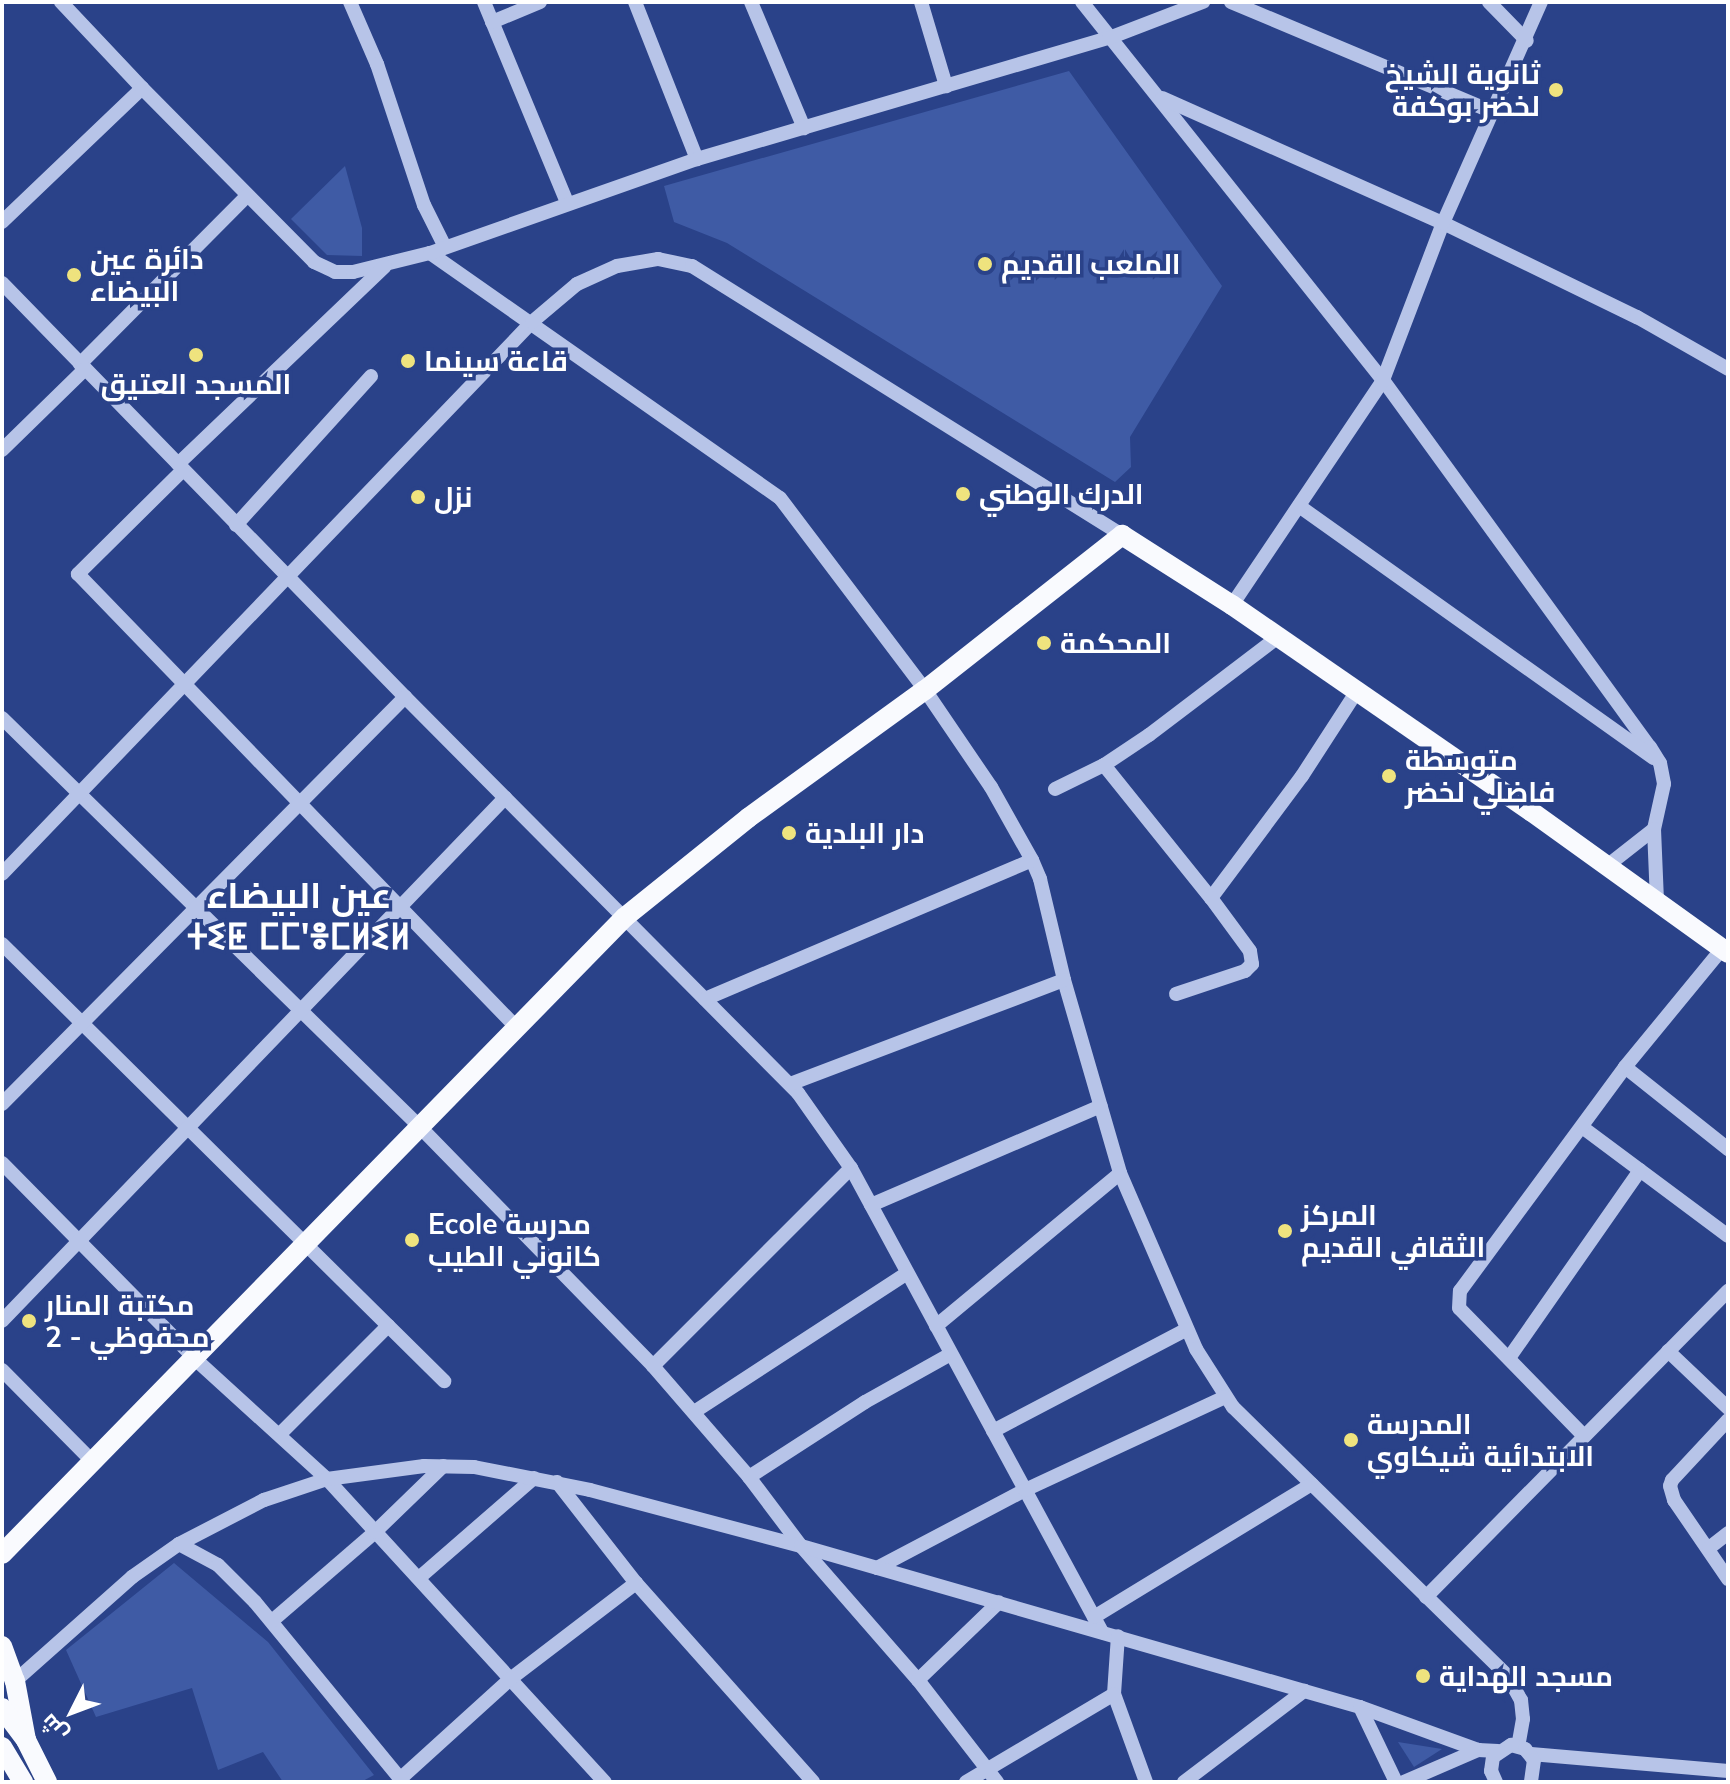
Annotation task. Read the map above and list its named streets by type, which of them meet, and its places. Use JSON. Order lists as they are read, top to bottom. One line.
{"districts":["عين البيضاء ⵜⵉⵟ ⵎⵎ'ⴻⵎⵍⵉⵍ"],"places":["ثانوية الشيخ لخضر بوكفة","الملعب القديم","دائرة عين البيضاء","المسجد العتيق","قاعة سينما","الدرك الوطني","نزل","المحكمة","متوسطة فاضلي لخضر","دار البلدية","المركز الثقافي القديم","Ecole مدرسة كانوني الطيب","مكتبة المنار 2 - محفوظي","المدرسة الابتدائية شيكاوي","مسجد الهداية"],"north":"bottom left"}
